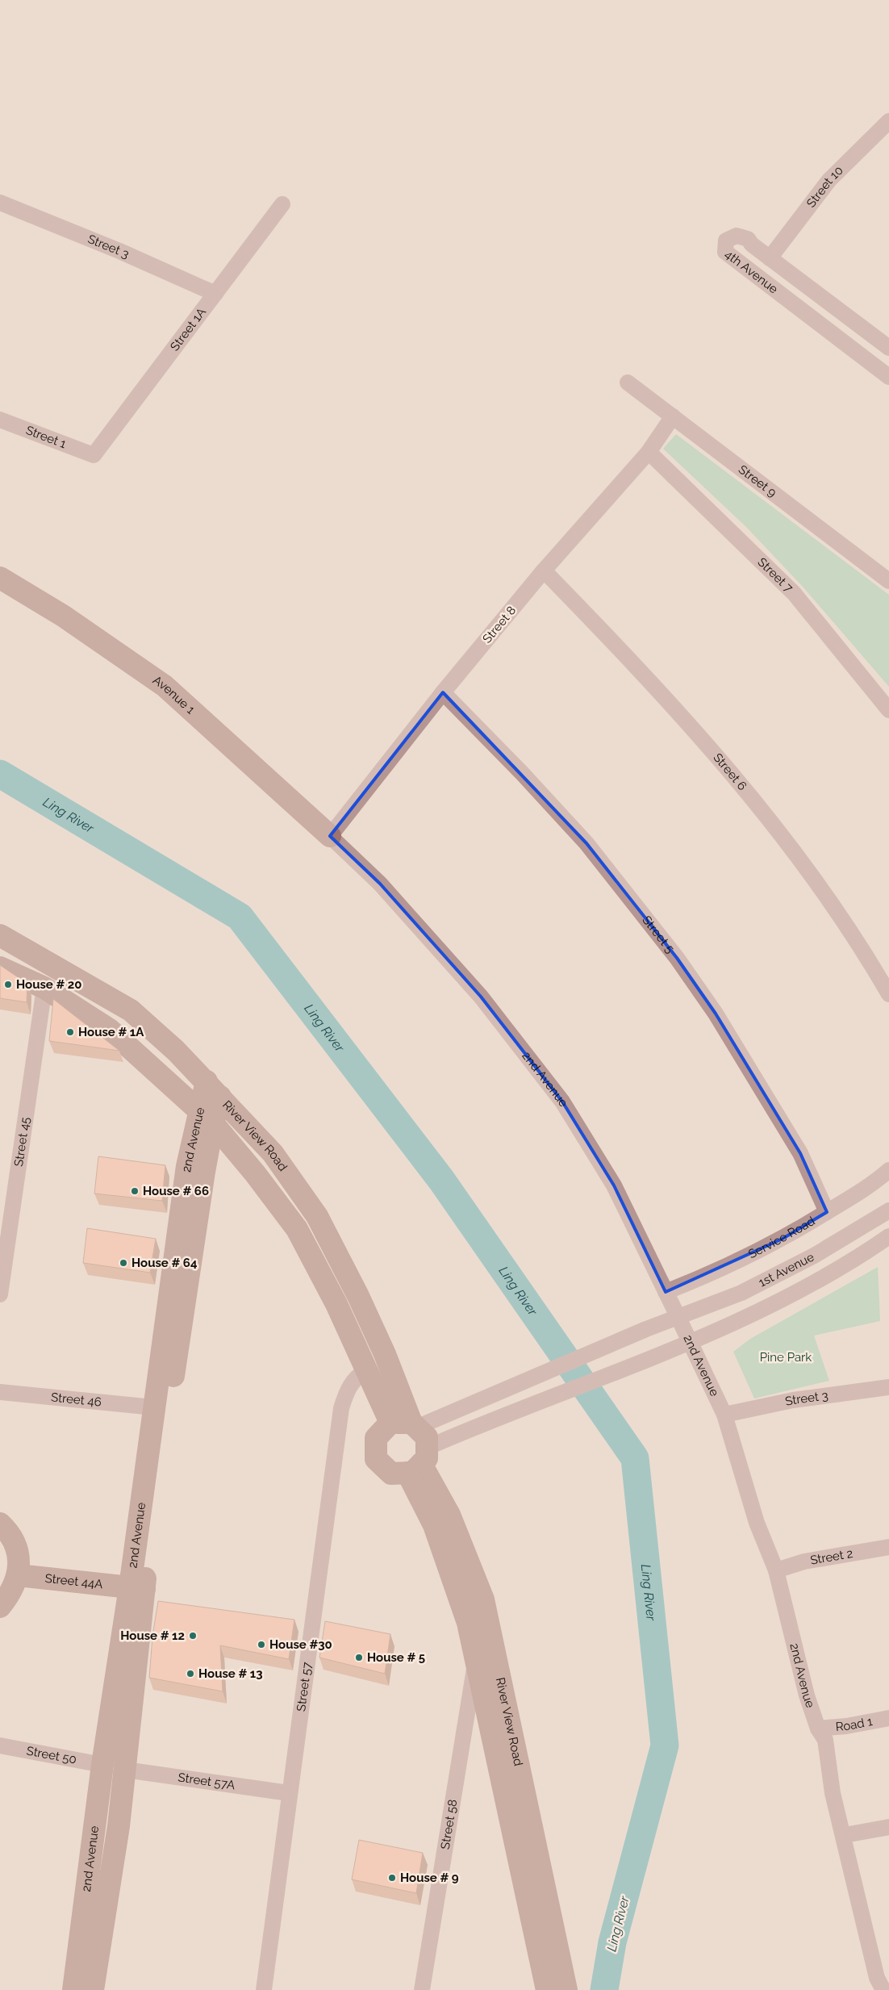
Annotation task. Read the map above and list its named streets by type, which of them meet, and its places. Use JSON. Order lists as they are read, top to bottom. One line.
{"streets":{"street":["Street 10","Street 3","4th Avenue","Street 1A","Street 1","Street 9","Street 7","Street 8","Avenue 1","Street 6","Street 5","2nd Avenue","River View Road","Street 45","Service Road","1st Avenue","Street 46","Street 2","Street 44A","Street 57","Road 1","Street 50","Street 57A","Street 58"]},"crossings":[["Street 10","4th Avenue"],["Street 3","Street 1A"],["Street 3","2nd Avenue"],["Street 1A","Street 1"],["Street 9","Street 8"],["Street 7","Street 8"],["Street 8","Avenue 1"],["Street 8","Street 6"],["Street 8","Street 5"],["Street 8","2nd Avenue"],["Avenue 1","2nd Avenue"],["Street 5","Service Road"],["2nd Avenue","River View Road"],["2nd Avenue","Service Road"],["2nd Avenue","1st Avenue"],["2nd Avenue","Street 46"],["2nd Avenue","Street 2"],["2nd Avenue","Street 44A"],["2nd Avenue","Road 1"],["2nd Avenue","Street 50"],["2nd Avenue","Street 57A"],["River View Road","Street 45"],["River View Road","1st Avenue"],["River View Road","Street 57"],["River View Road","Street 58"],["Street 57","Street 57A"]],"water":["Ling River"],"parks":["Pine Park"],"places":["House # 20","House # 1A","House # 66","House # 64","House # 12","House #30","House # 5","House # 13","House # 9"]}
